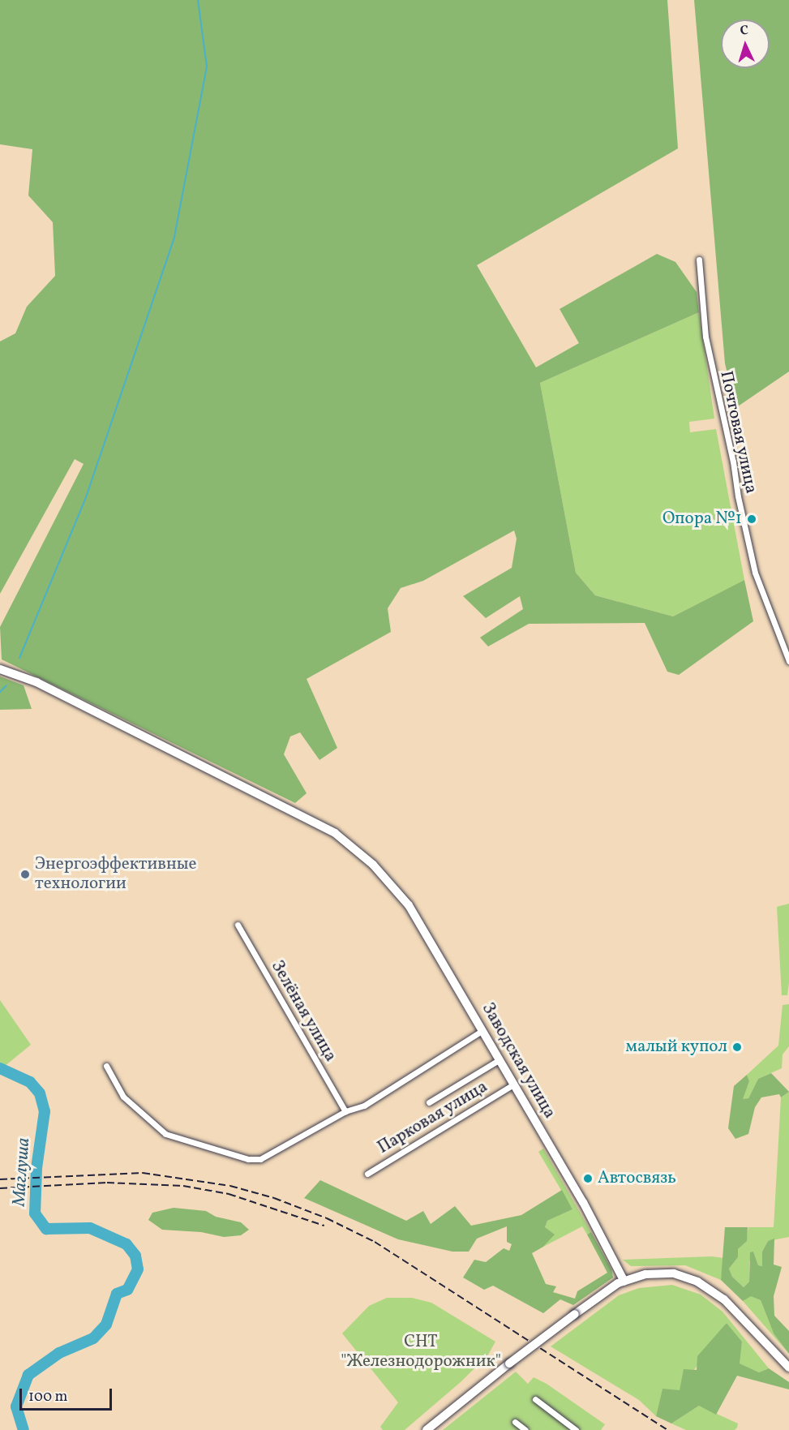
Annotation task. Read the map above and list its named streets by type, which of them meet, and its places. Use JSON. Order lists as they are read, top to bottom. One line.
{"streets":{"main road":["Заводская улица"],"street":["Почтовая улица","Зелёная улица","Парковая улица"]},"crossings":[["Заводская улица","Парковая улица"]],"water":["Маглуша"],"parks":["СНТ \"Железнодорожник\""],"places":["Опора №1","Энергоэффективные технологии","малый купол","Автосвязь"],"scale_bar":"100 m","north":"top"}
